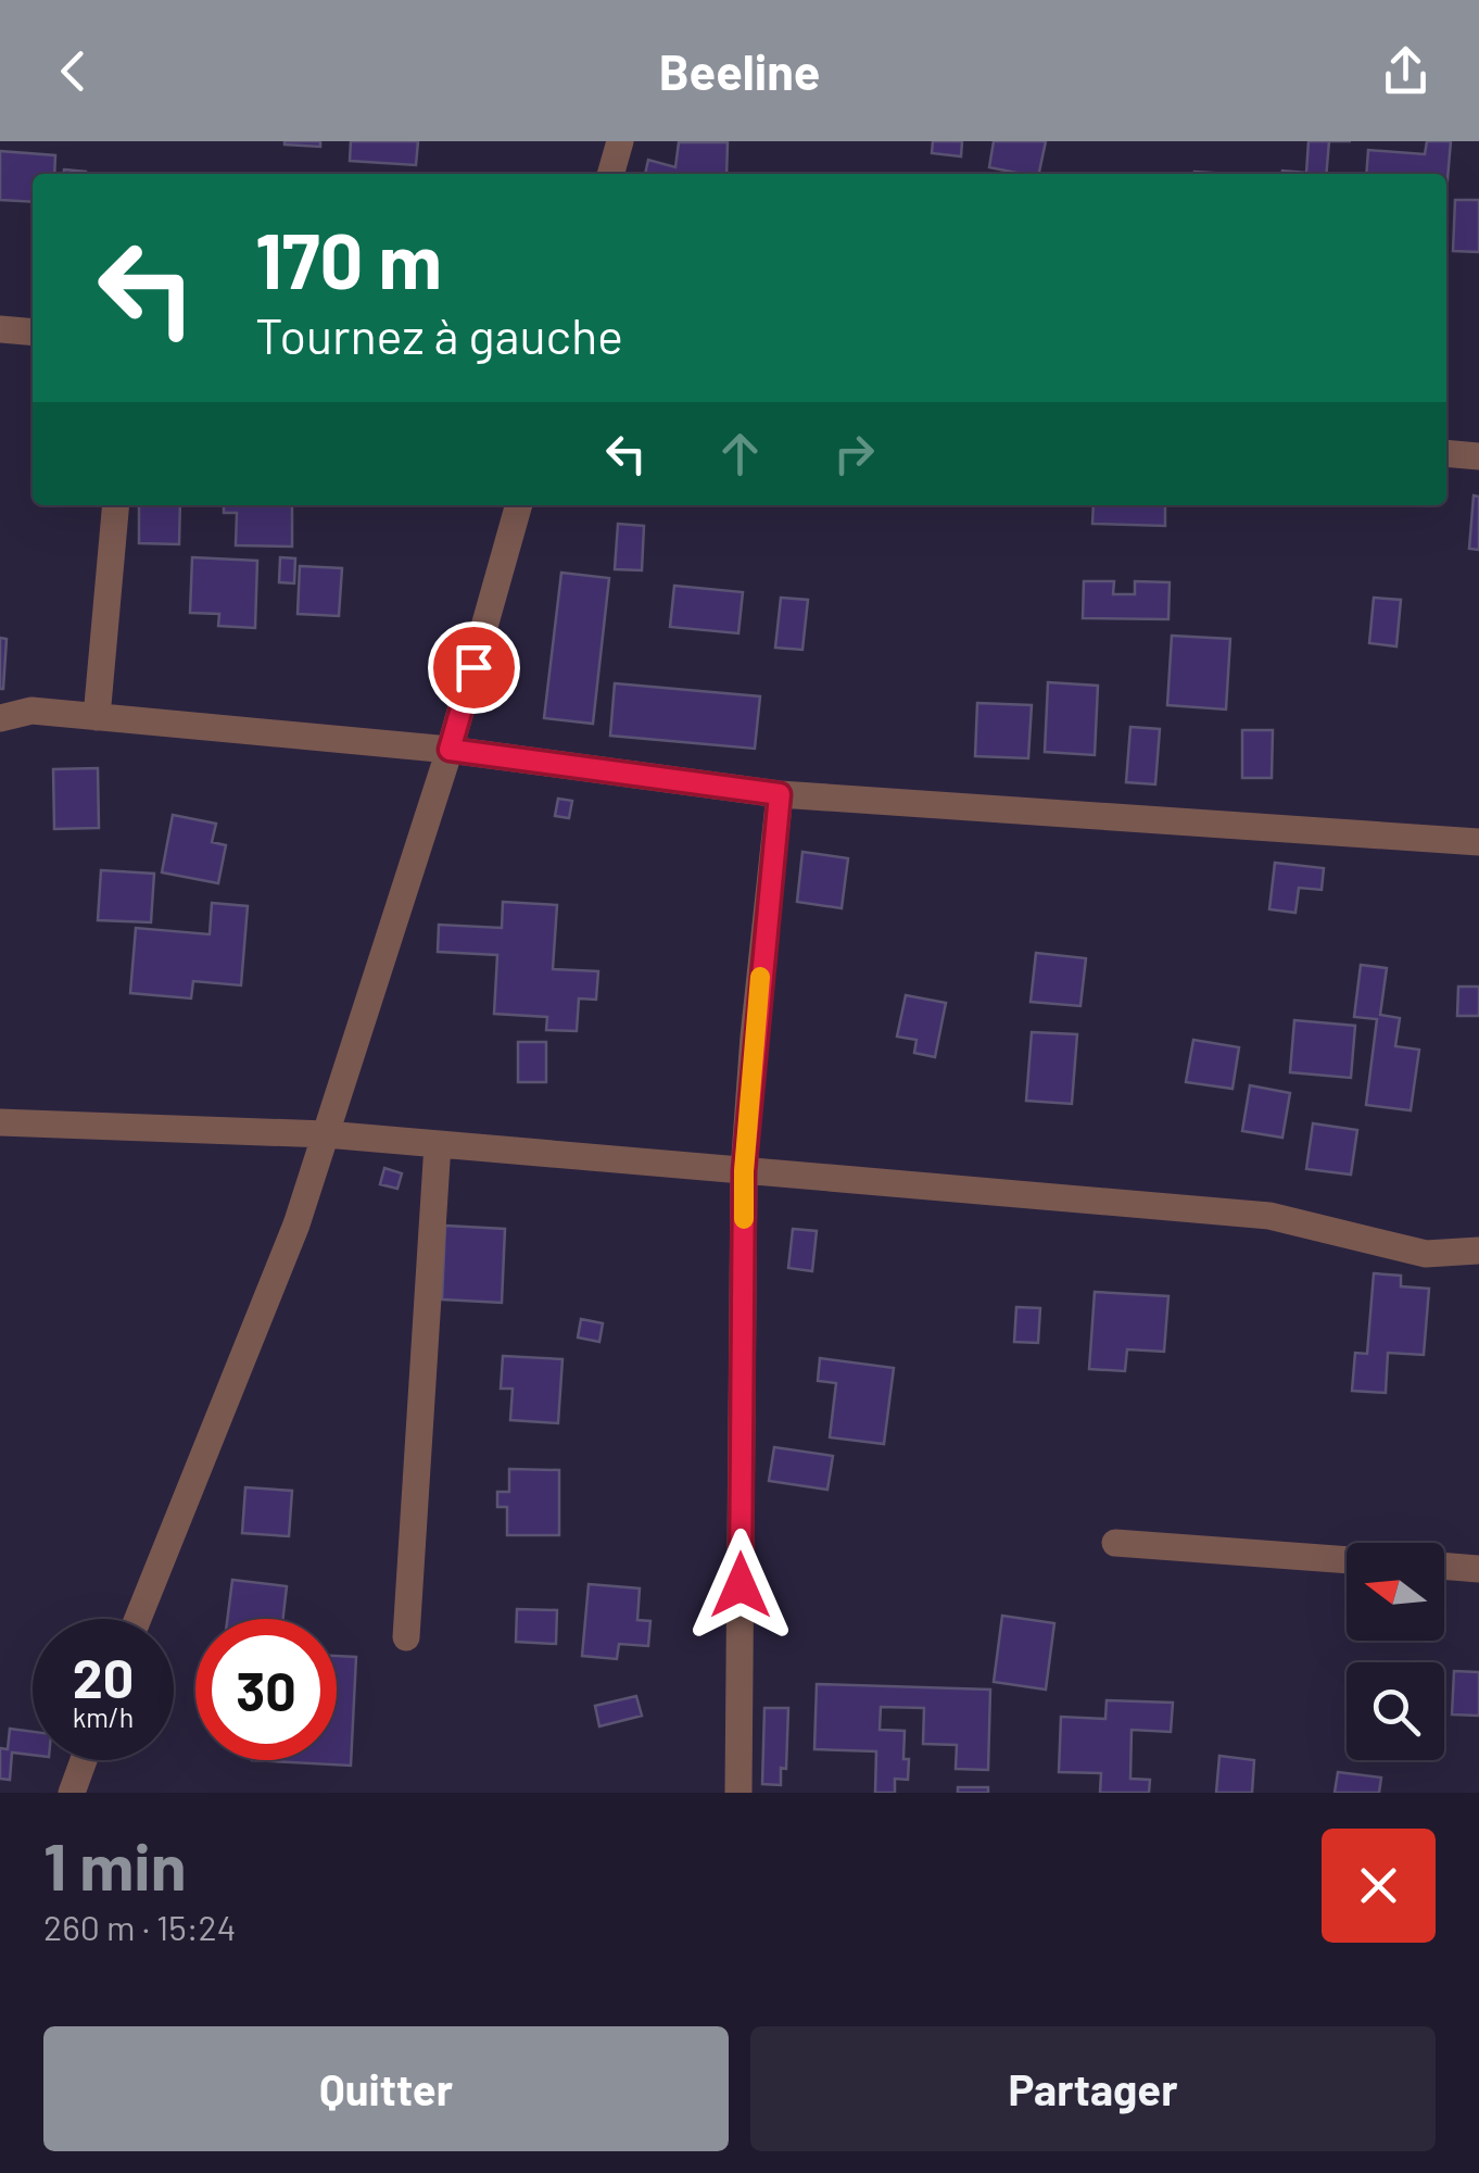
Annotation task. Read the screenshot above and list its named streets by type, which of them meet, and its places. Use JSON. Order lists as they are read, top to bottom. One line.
{"north":"left","page":{"header":"Beeline","turn":["170 m","Tournez à gauche"],"speed":"20 km/h","limit":"30","heading":["1 min","260 m · 15:24"],"buttons":["Quitter","Partager"]}}
